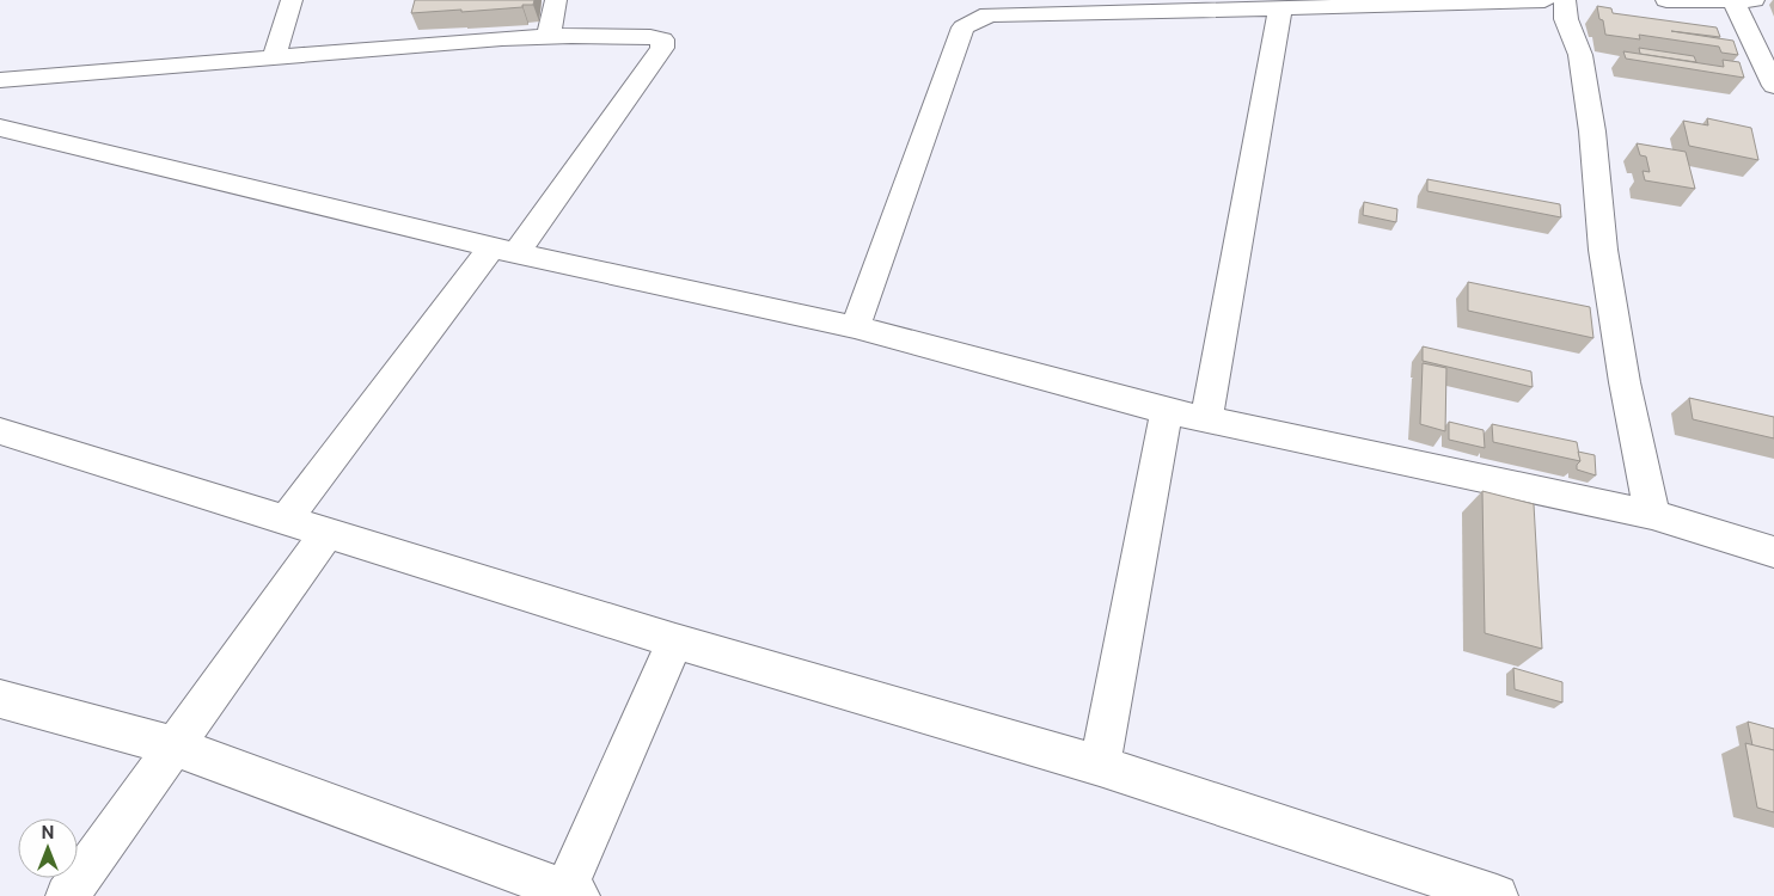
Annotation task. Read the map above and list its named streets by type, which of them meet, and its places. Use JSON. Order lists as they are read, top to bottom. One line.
{"north":"top"}
